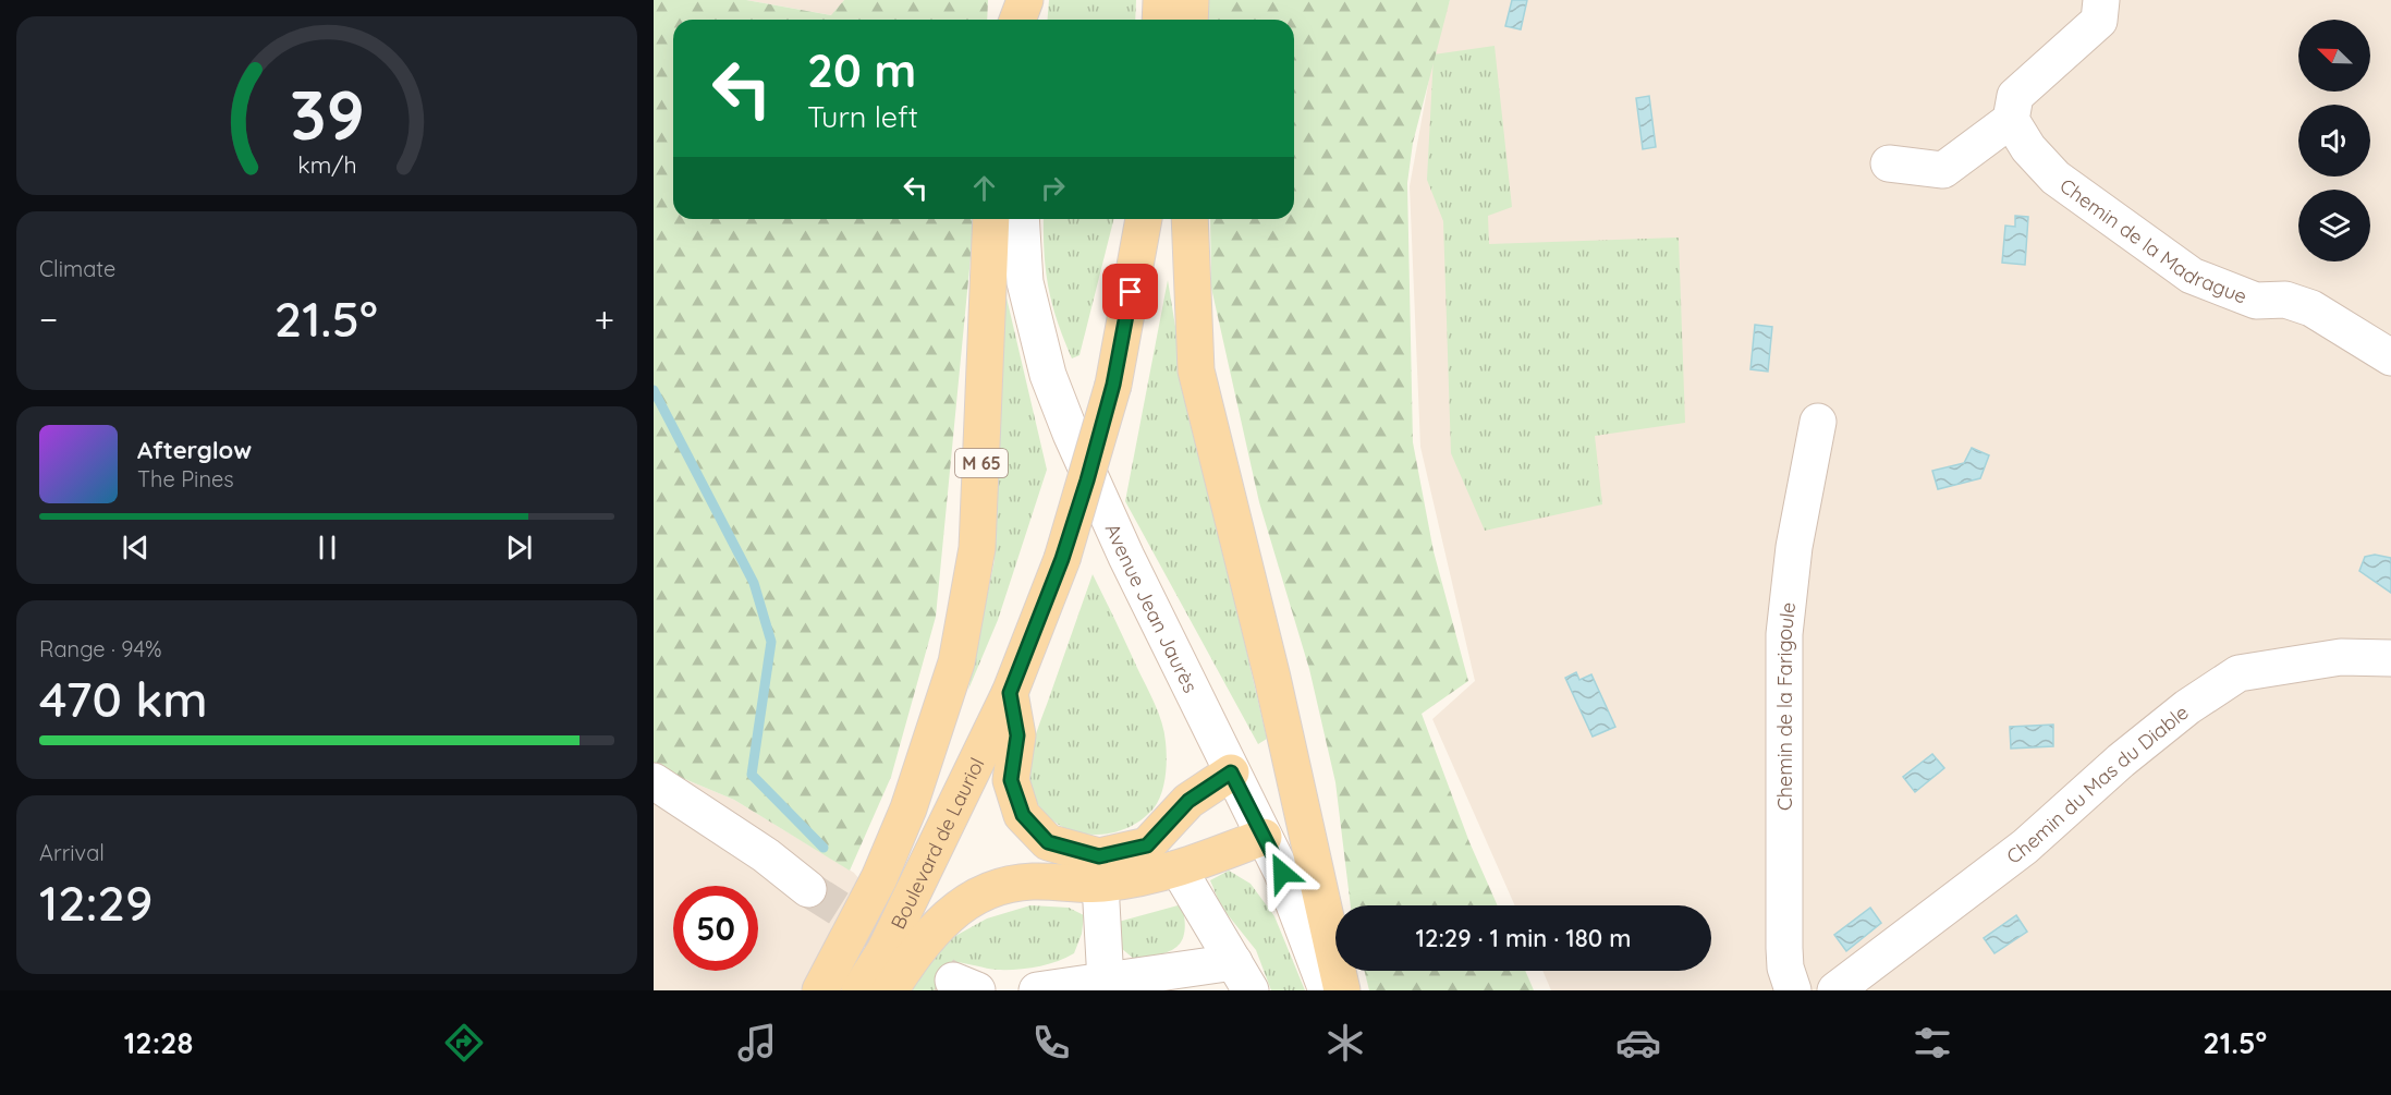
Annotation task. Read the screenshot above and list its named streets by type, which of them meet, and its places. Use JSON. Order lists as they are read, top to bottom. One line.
{"streets":{"main road":["M 65","Boulevard de Lauriol"],"street":["Chemin de la Madrague","Avenue Jean Jaurès","Chemin de la Farigoule","Chemin du Mas du Diable"]},"north":"top left","page":{"turn":["20 m","Turn left"],"tile":["Climate",["Range · 94%","470 km"],["Arrival","12:29"]],"heat":["−","21.5°","+"],"song":["Afterglow","The Pines"],"limit":"50","trip":"12:29 · 1 min · 180 m","tabs":["12:28","21.5°"],"gauge":["39","km/h"]}}
